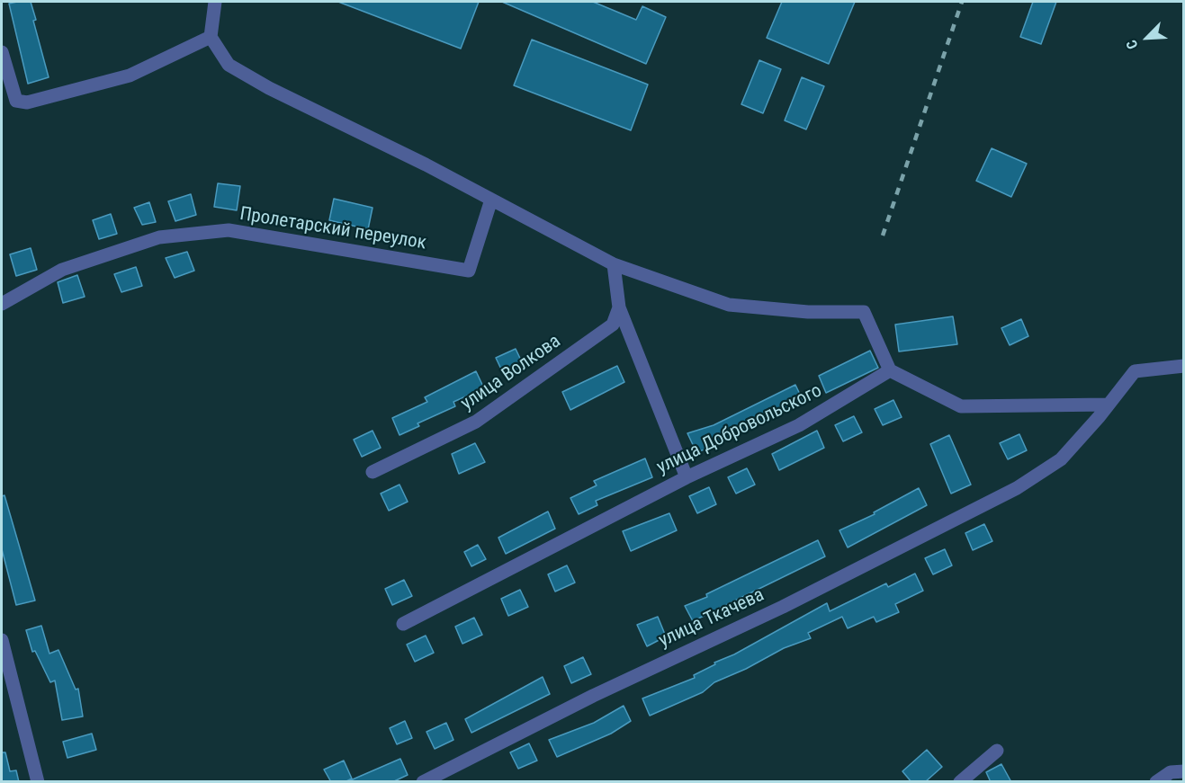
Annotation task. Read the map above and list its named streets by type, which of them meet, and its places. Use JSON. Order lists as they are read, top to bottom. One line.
{"streets":{"street":["Пролетарский переулок","улица Волкова","улица Добровольского","улица Ткачева"]},"north":"bottom left"}
